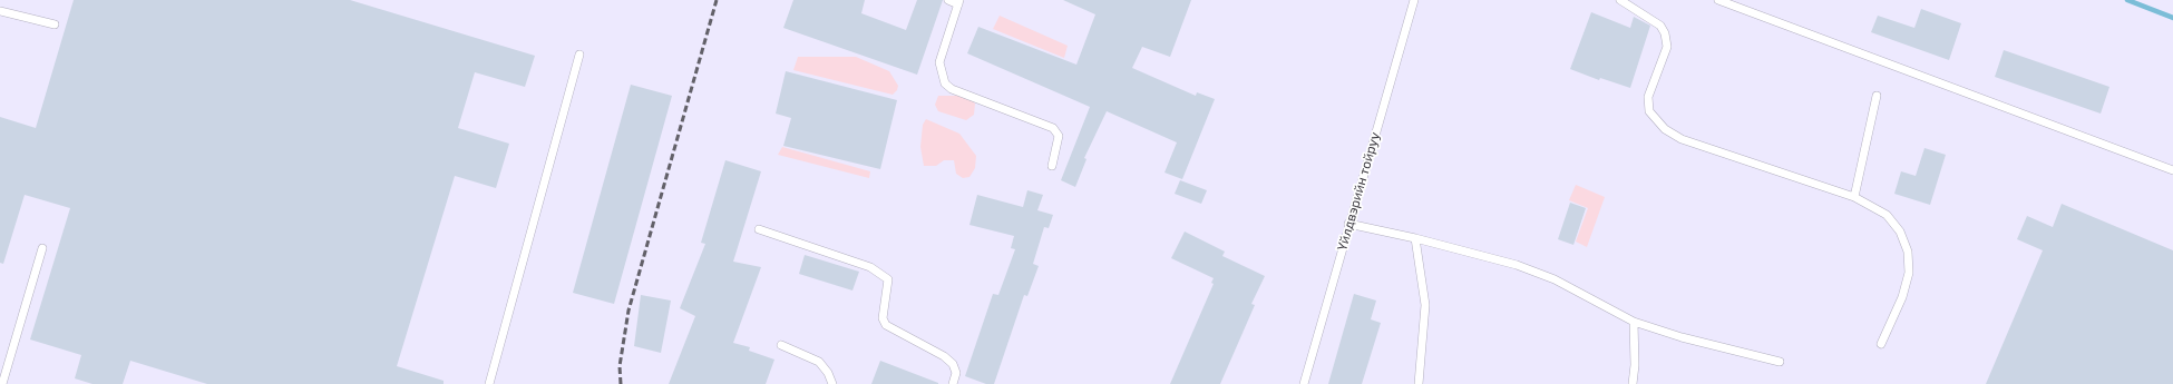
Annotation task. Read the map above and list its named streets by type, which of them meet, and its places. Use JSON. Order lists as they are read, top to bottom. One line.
{"streets":{"lane":["Үйлдвэрийн тойруу"]}}
